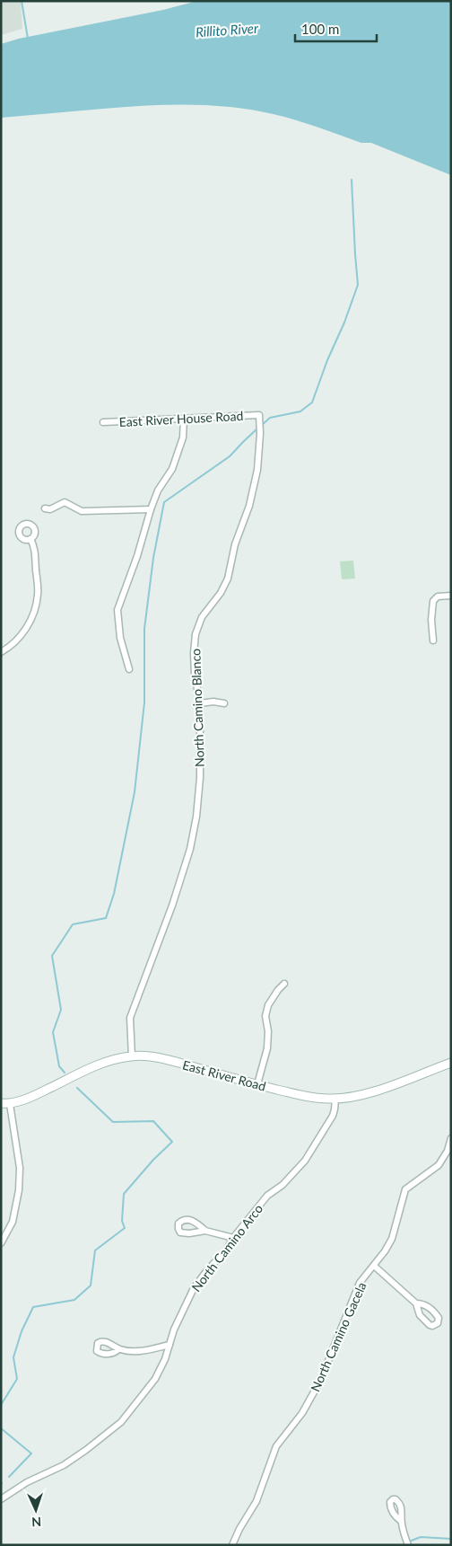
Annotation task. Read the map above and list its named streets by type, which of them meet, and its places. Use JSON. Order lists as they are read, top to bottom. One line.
{"streets":{"street":["East River House Road","North Camino Blanco","East River Road","North Camino Arco","North Camino Gacela"]},"crossings":[["East River House Road","North Camino Blanco"],["North Camino Blanco","East River Road"],["East River Road","North Camino Arco"]],"water":["Rillito River"],"scale_bar":"100 m","north":"bottom"}
